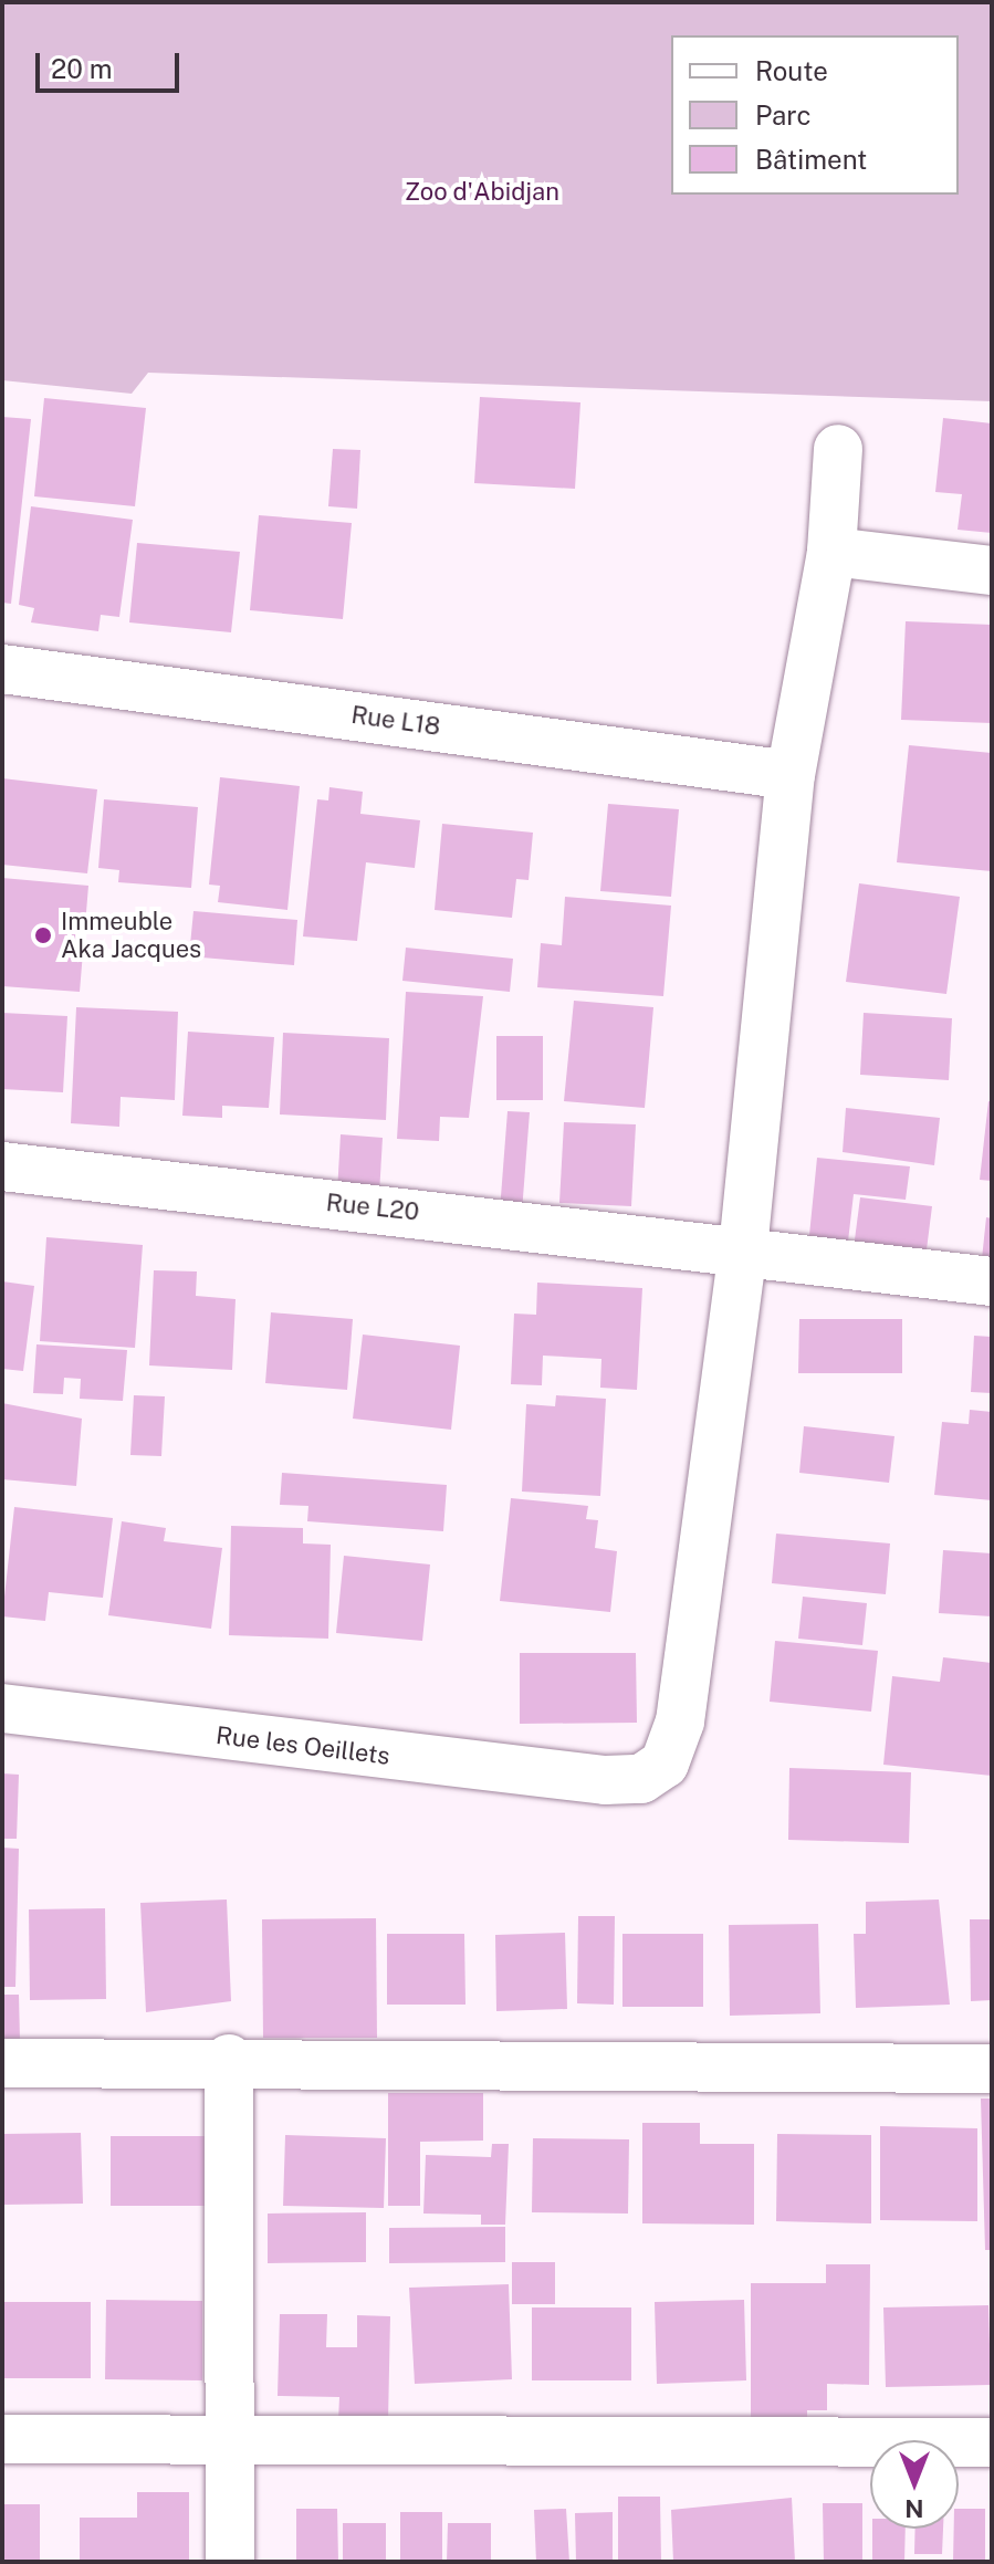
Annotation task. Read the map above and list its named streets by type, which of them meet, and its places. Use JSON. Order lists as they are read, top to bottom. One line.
{"streets":{"street":["Rue L18","Rue L20","Rue les Oeillets"]},"crossings":[["Rue L18","Rue les Oeillets"],["Rue L20","Rue les Oeillets"]],"parks":["Zoo d'Abidjan"],"places":["Immeuble Aka Jacques"],"legend":["Route","Parc","Bâtiment"],"scale_bar":"20 m","north":"bottom"}
